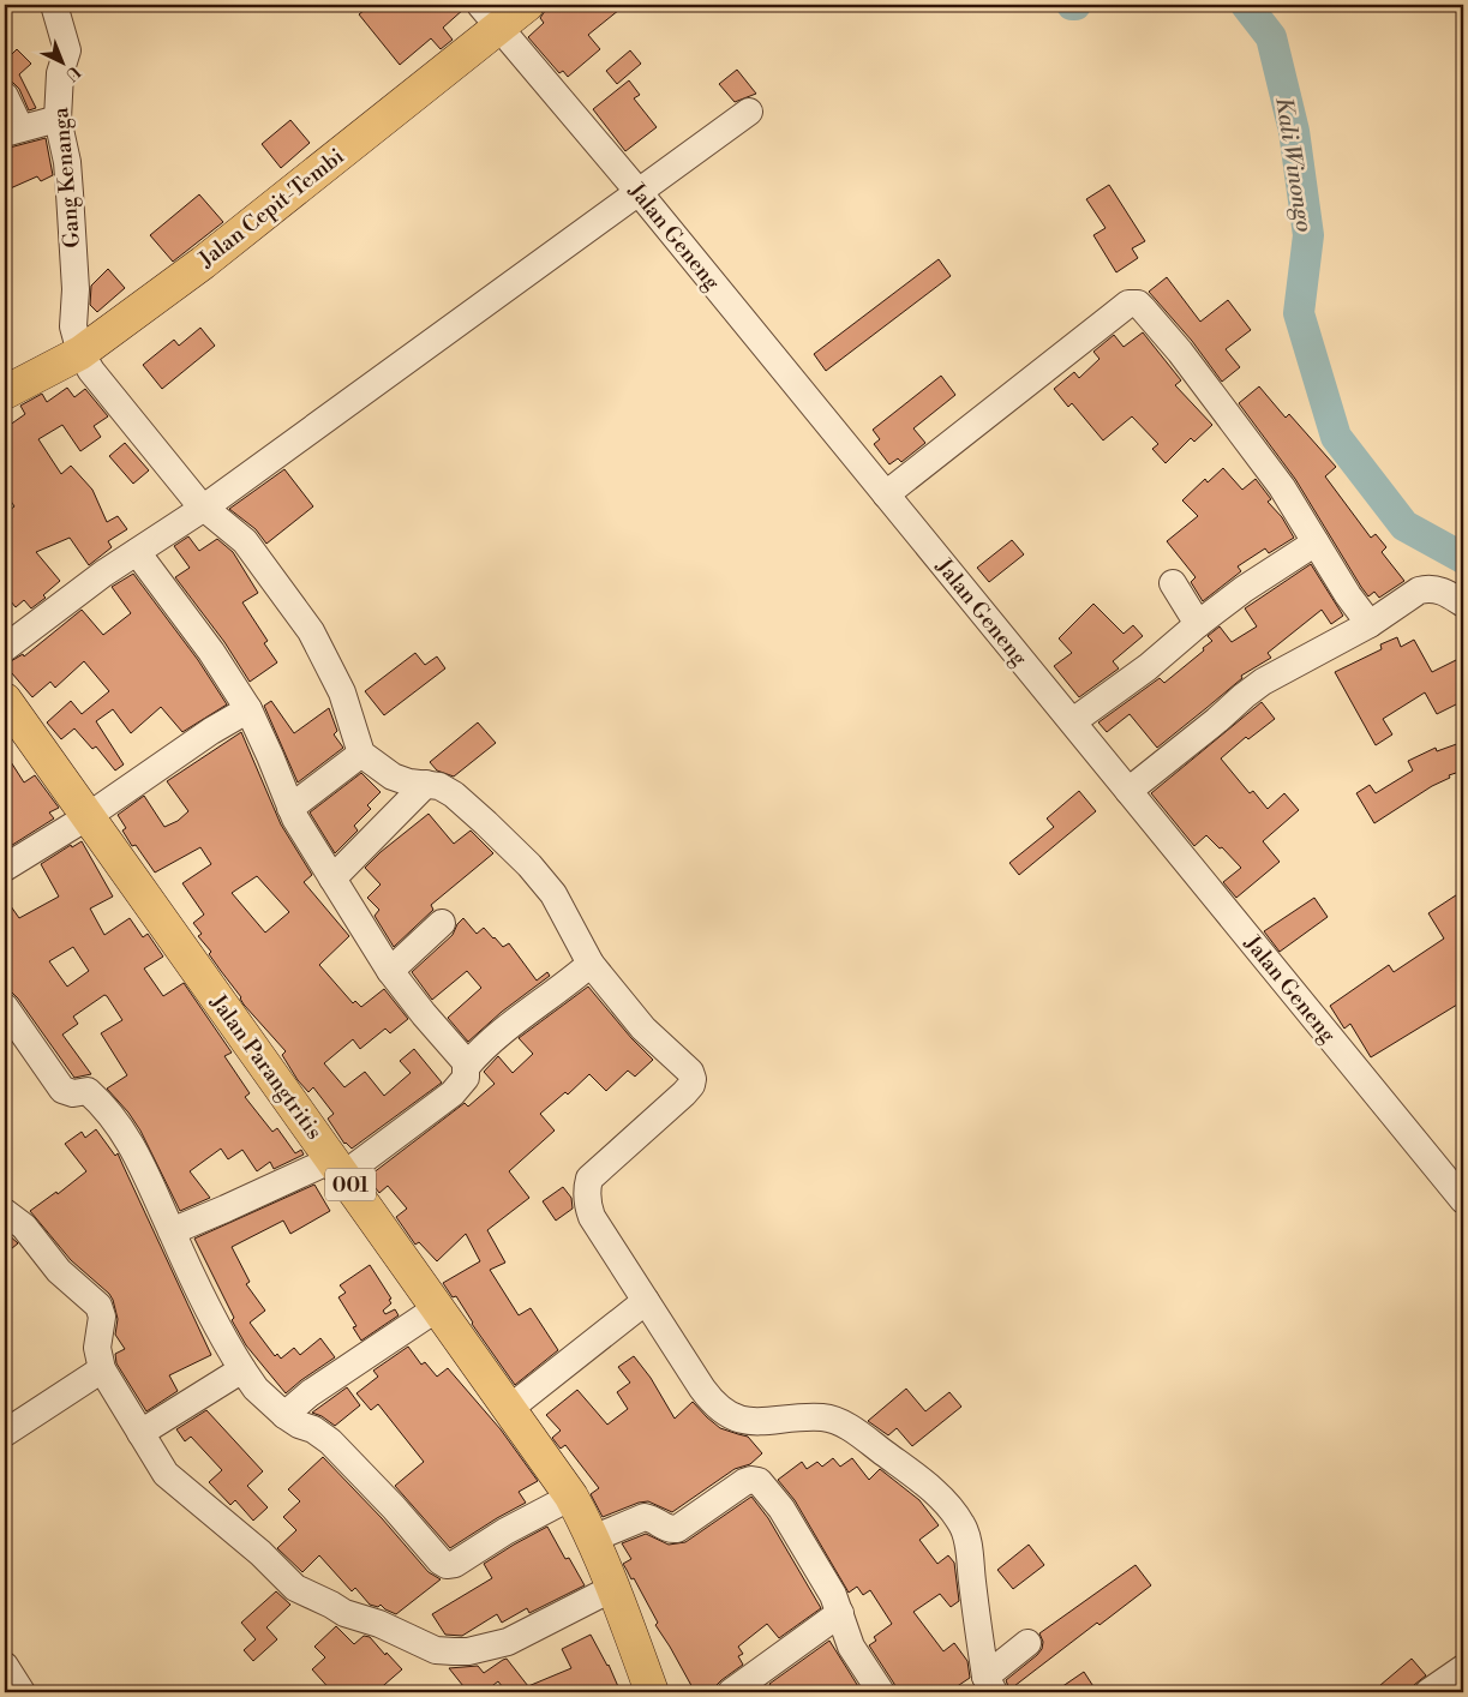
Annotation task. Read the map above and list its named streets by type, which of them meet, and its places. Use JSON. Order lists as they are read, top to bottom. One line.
{"streets":{"main road":["Jalan Cepit-Tembi","Jalan Parangtritis","001"],"street":["Gang Kenanga","Jalan Geneng"]},"crossings":[["Gang Kenanga","Jalan Cepit-Tembi"],["Jalan Cepit-Tembi","Jalan Geneng"]],"water":["Kali Winongo"],"north":"bottom right"}
